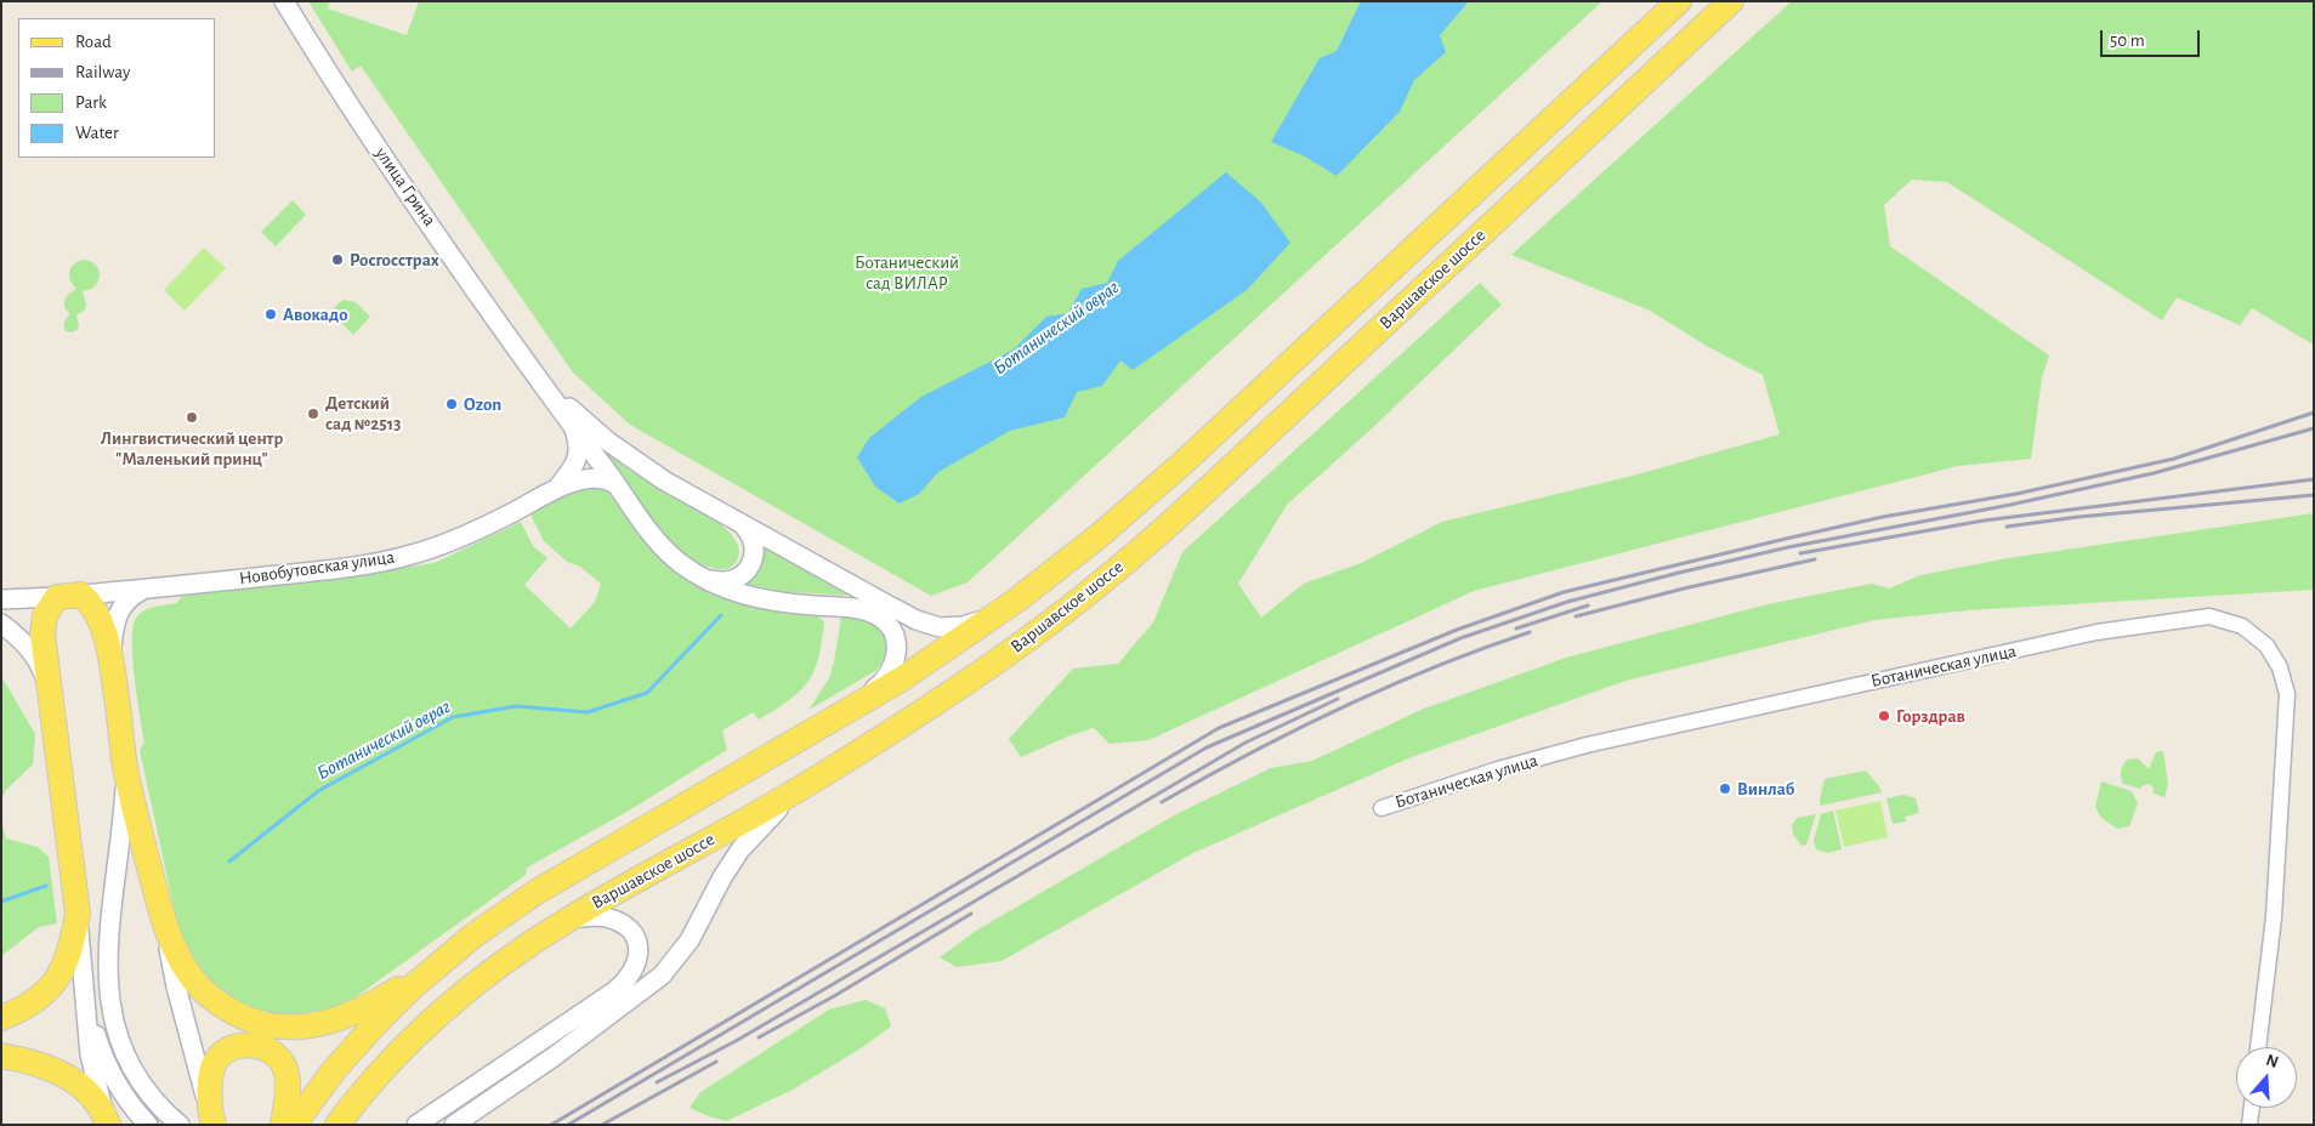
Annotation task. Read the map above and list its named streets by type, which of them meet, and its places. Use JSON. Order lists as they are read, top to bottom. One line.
{"streets":{"main road":["Варшавское шоссе","Новобутовская улица"],"street":["улица Грина","Ботаническая улица"]},"crossings":[["улица Грина","Варшавское шоссе"],["улица Грина","Новобутовская улица"]],"water":["Ботанический овраг"],"parks":["Ботанический сад ВИЛАР"],"places":["Росгосстрах","Авокадо","Ozon","Детский сад №2513","Лингвистический центр \"Маленький принц\"","Горздрав","Винлаб"],"legend":["Road","Railway","Park","Water"],"scale_bar":"50 m","north":"top"}
